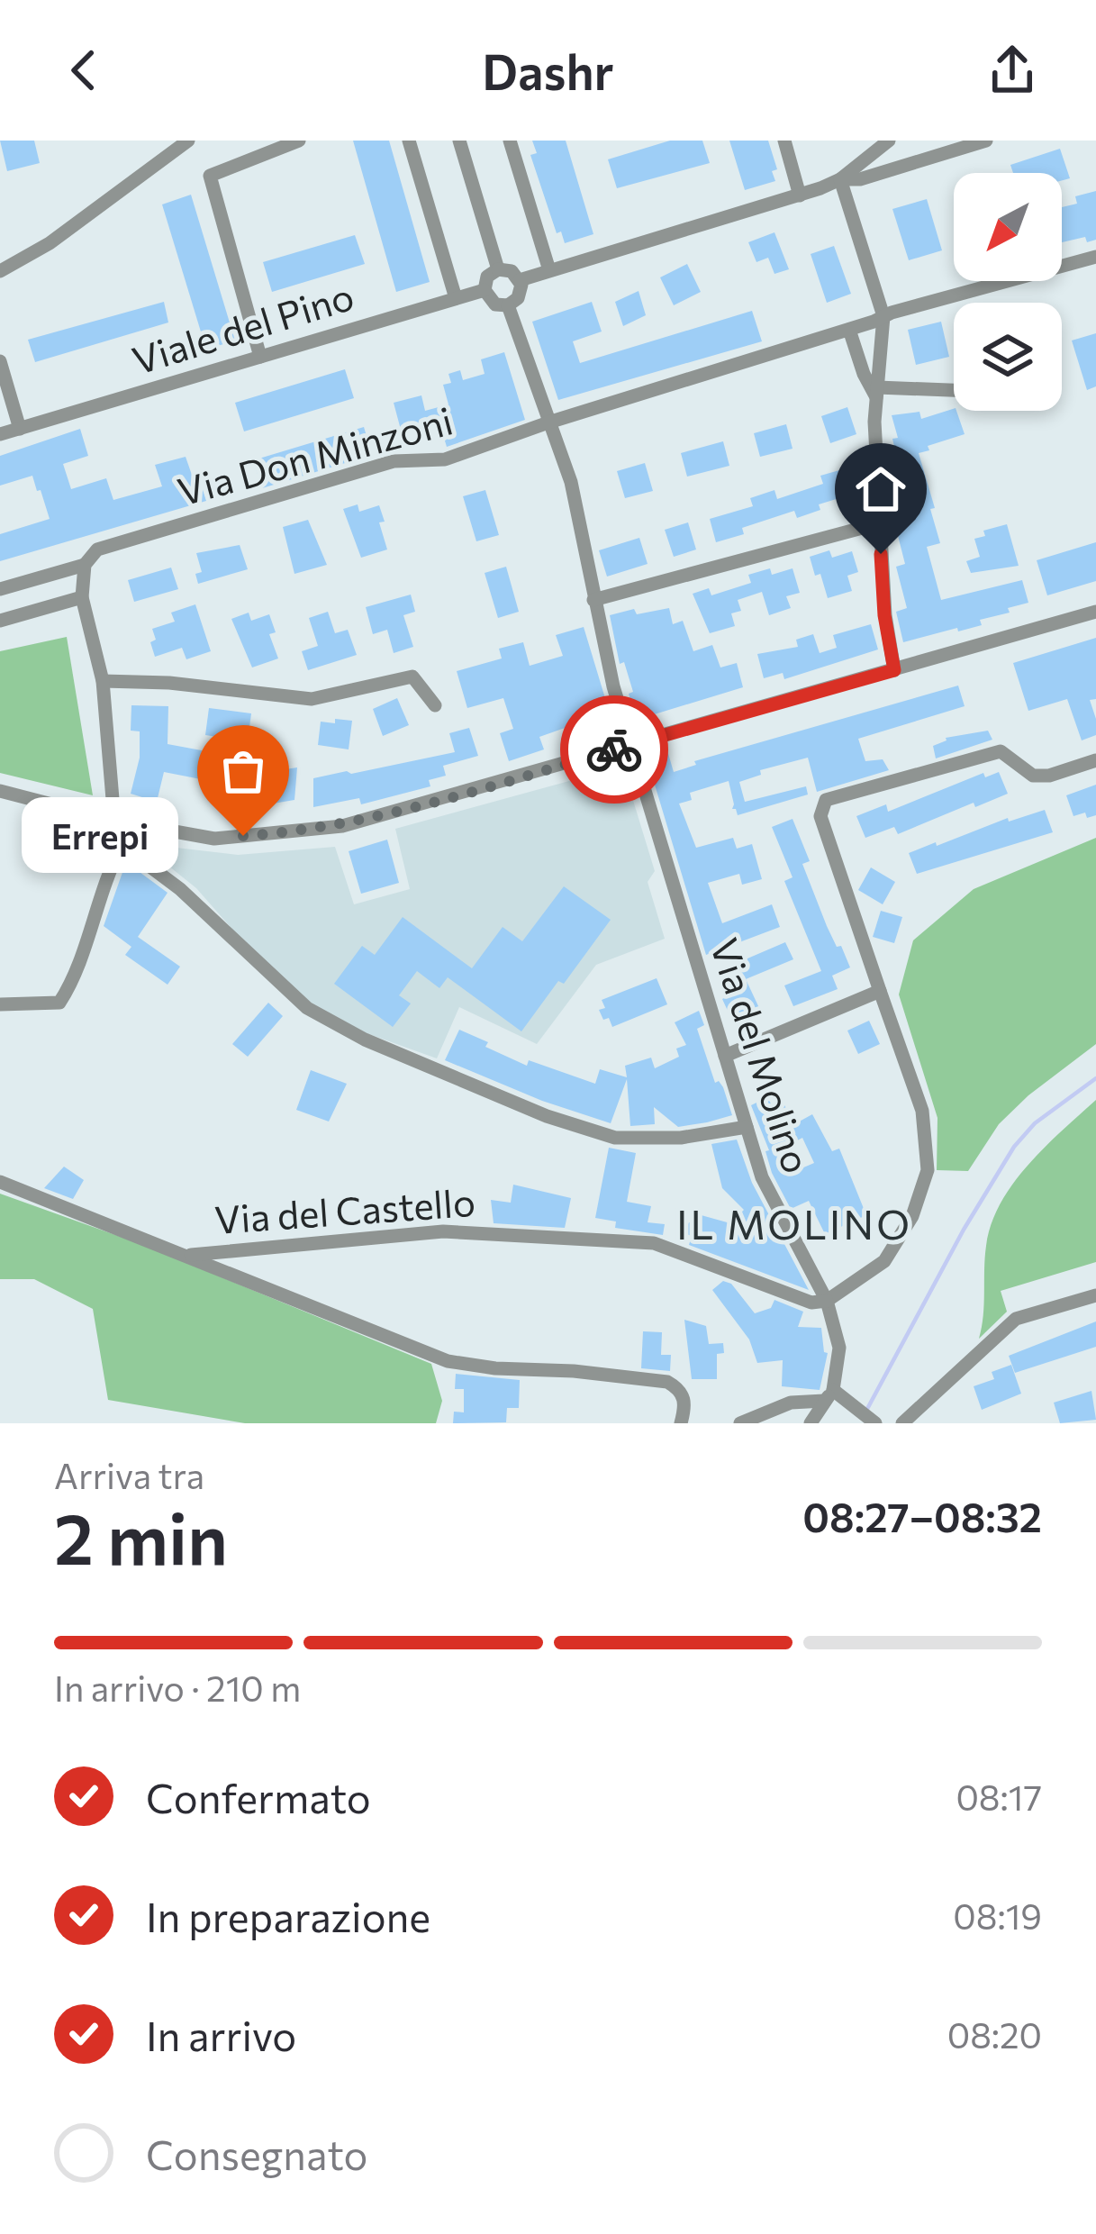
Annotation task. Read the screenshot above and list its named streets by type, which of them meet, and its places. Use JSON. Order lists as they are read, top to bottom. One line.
{"streets":{"street":["Viale del Pino","Via Don Minzoni","Via del Molino","Via del Castello"]},"crossings":[["Viale del Pino","Via del Molino"],["Via Don Minzoni","Via del Molino"],["Via del Molino","Via del Castello"]],"districts":["IL MOLINO"],"places":["Errepi"],"north":"bottom left","page":{"header":"Dashr","bubble":"Errepi","heading":["2 min","Arriva tra","08:27–08:32"],"bar":"In arrivo · 210 m","list":[["Confermato","08:17"],["In preparazione","08:19"],["In arrivo","08:20"],"Consegnato"]}}
